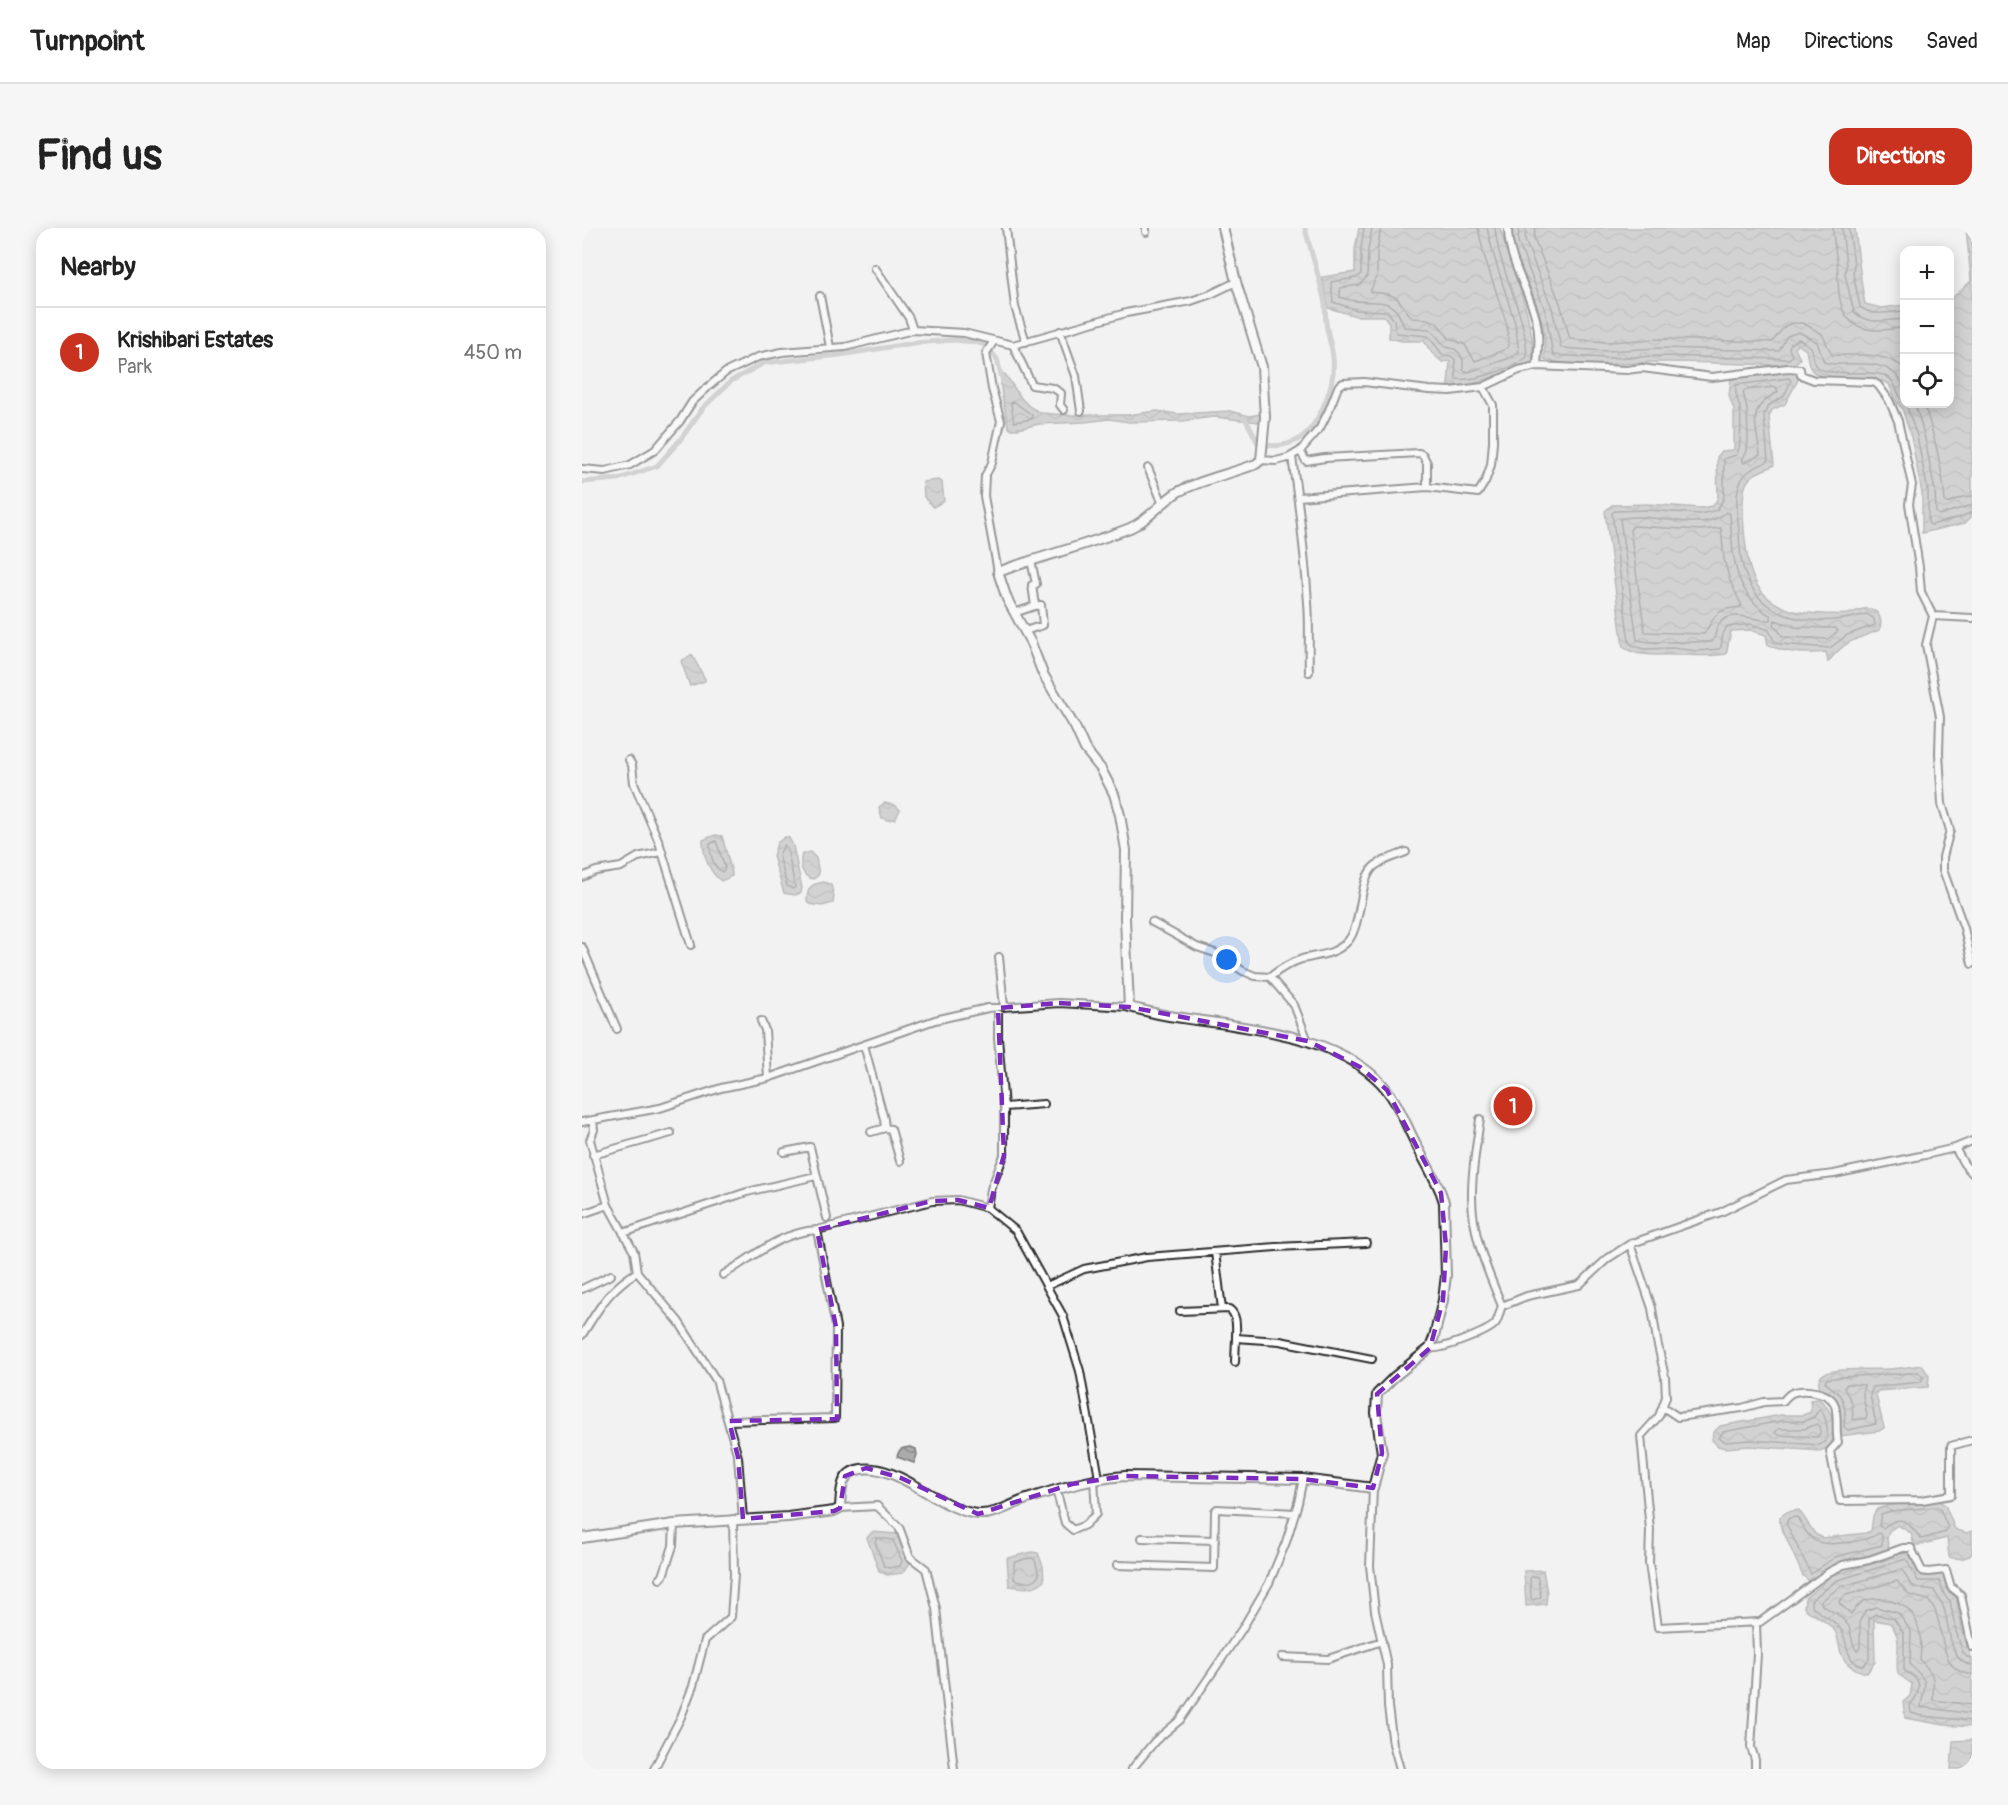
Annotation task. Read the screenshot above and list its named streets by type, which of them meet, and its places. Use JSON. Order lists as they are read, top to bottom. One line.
{"page":{"header":"Turnpoint","nav":["Map","Directions","Saved"],"buttons":"Directions","title":"Find us","heading":"Nearby","map_buttons":["+","−"],"list":[{"mark":"1","name":"Krishibari Estates","note":"Park","value":"450 m"}],"pins":"1"}}
